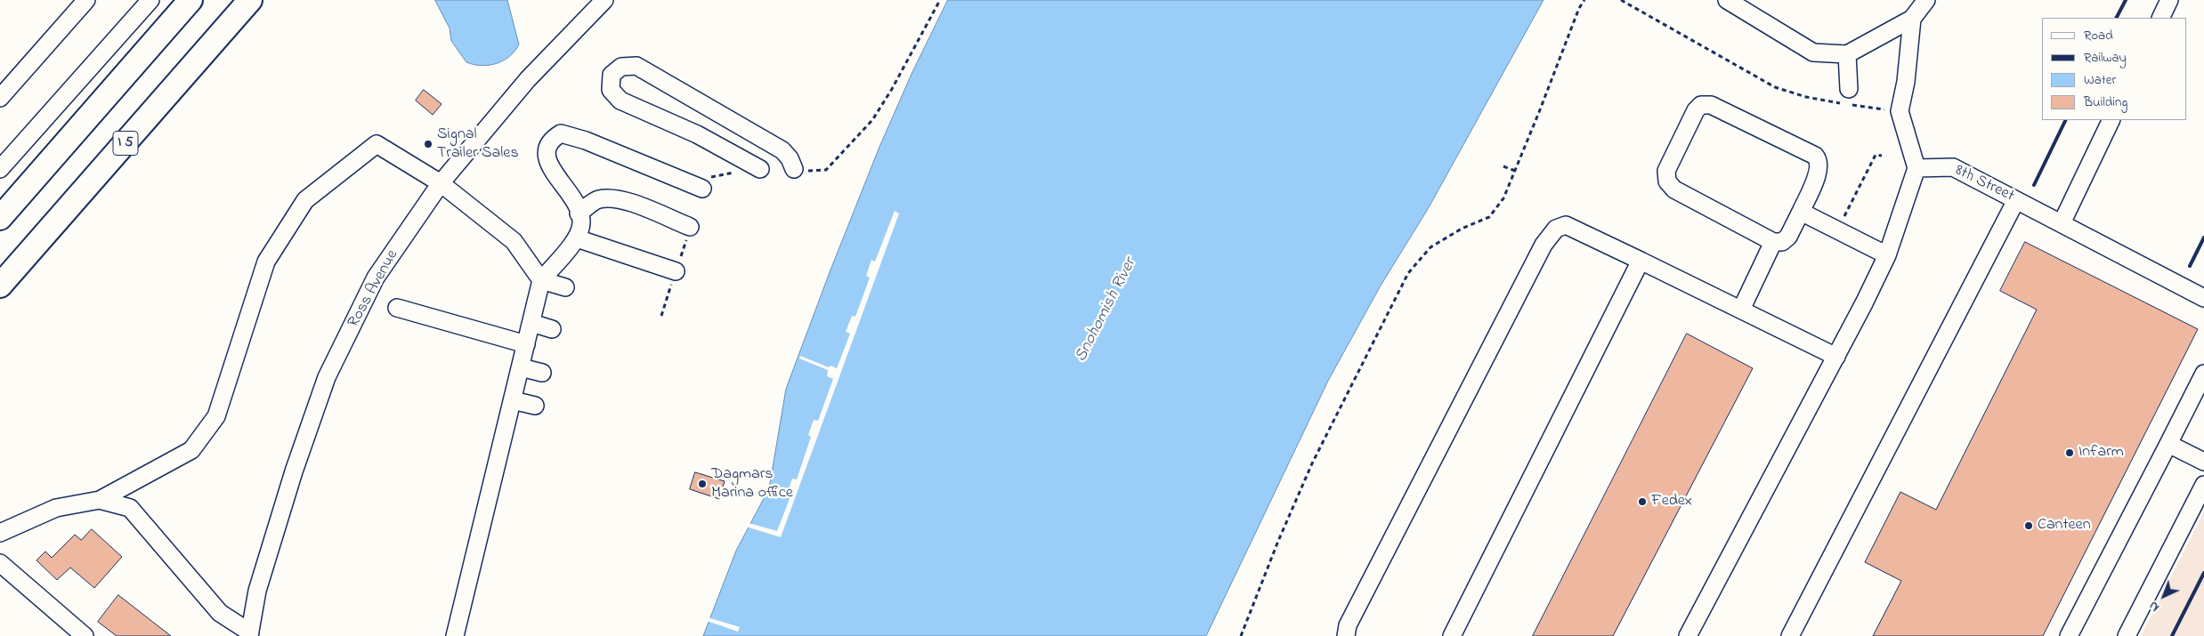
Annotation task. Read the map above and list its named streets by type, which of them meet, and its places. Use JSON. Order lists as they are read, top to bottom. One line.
{"streets":{"highway":["I 5"],"street":["8th Street","Ross Avenue"]},"water":["Snohomish River"],"places":["Signal Trailer Sales","Infarm","Dagmars Marina office","Fedex","Canteen"],"legend":["Road","Railway","Water","Building"],"north":"bottom left"}
